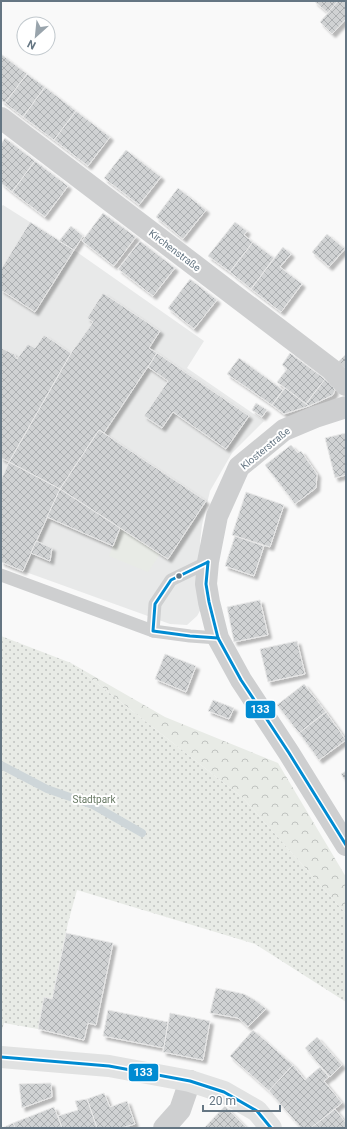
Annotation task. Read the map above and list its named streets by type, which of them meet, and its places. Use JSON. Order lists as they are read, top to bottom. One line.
{"streets":{"street":["Kirchenstraße","Klosterstraße"]},"parks":["Stadtpark"],"lines":["transit line 133"],"scale_bar":"20 m","north":"bottom left"}
